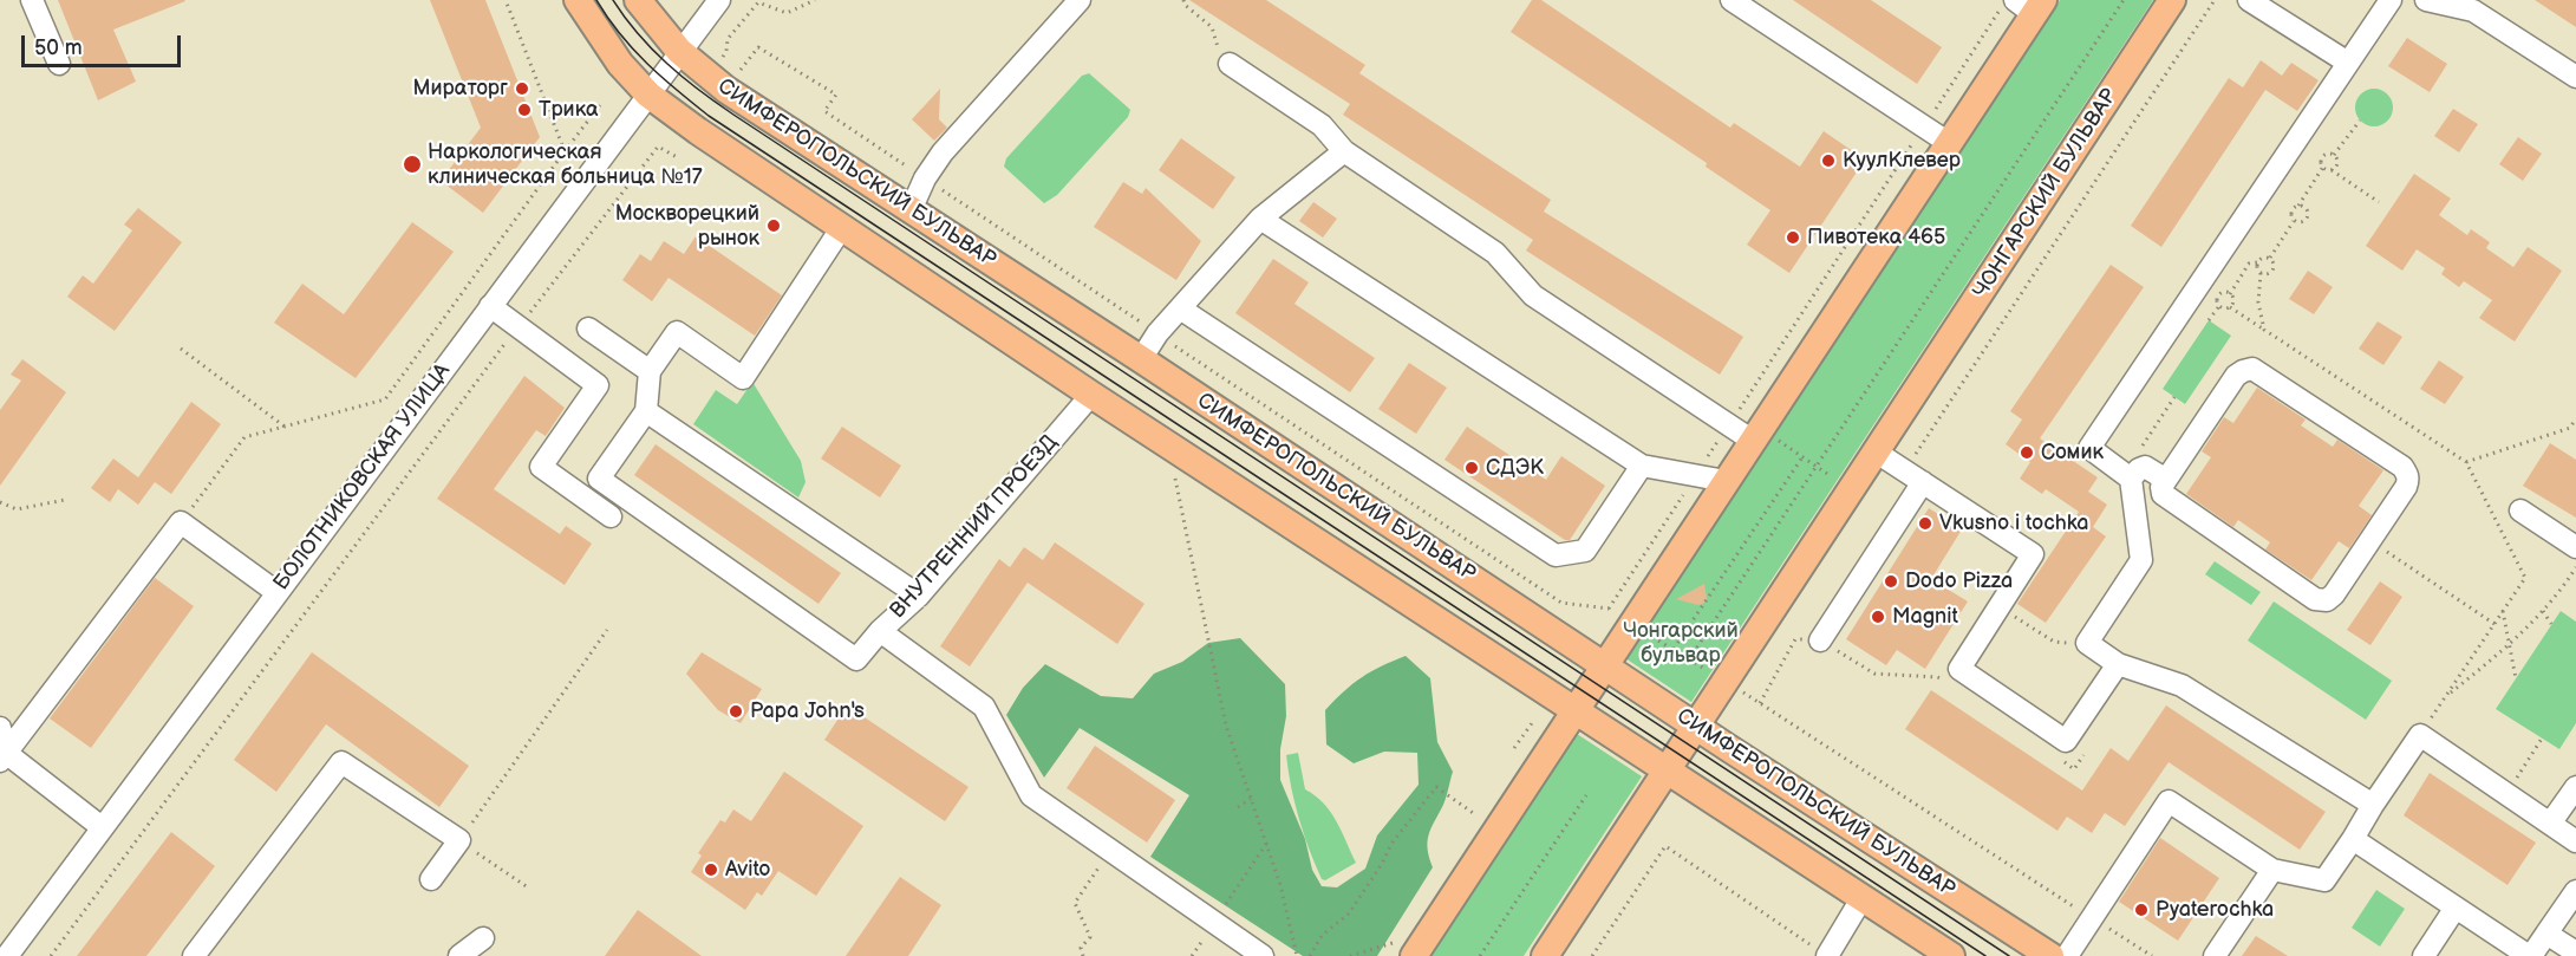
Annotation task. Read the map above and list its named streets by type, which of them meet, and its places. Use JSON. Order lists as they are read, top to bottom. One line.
{"streets":{"main road":["СИМФЕРОПОЛЬСКИЙ БУЛЬВАР","ЧОНГАРСКИЙ БУЛЬВАР"],"street":["БОЛОТНИКОВСКАЯ УЛИЦА","ВНУТРЕННИЙ ПРОЕЗД"]},"crossings":[["СИМФЕРОПОЛЬСКИЙ БУЛЬВАР","ЧОНГАРСКИЙ БУЛЬВАР"],["СИМФЕРОПОЛЬСКИЙ БУЛЬВАР","БОЛОТНИКОВСКАЯ УЛИЦА"]],"parks":["Чонгарский бульвар"],"places":["Мираторг","Трика","КуулКлевер","Наркологическая клиническая больница №17","Москворецкий рынок","Пивотека 465","Сомик","СДЭК","Vkusno i tochka","Dodo Pizza","Magnit","Papa John's","Avito","Pyaterochka"],"scale_bar":"50 m"}
